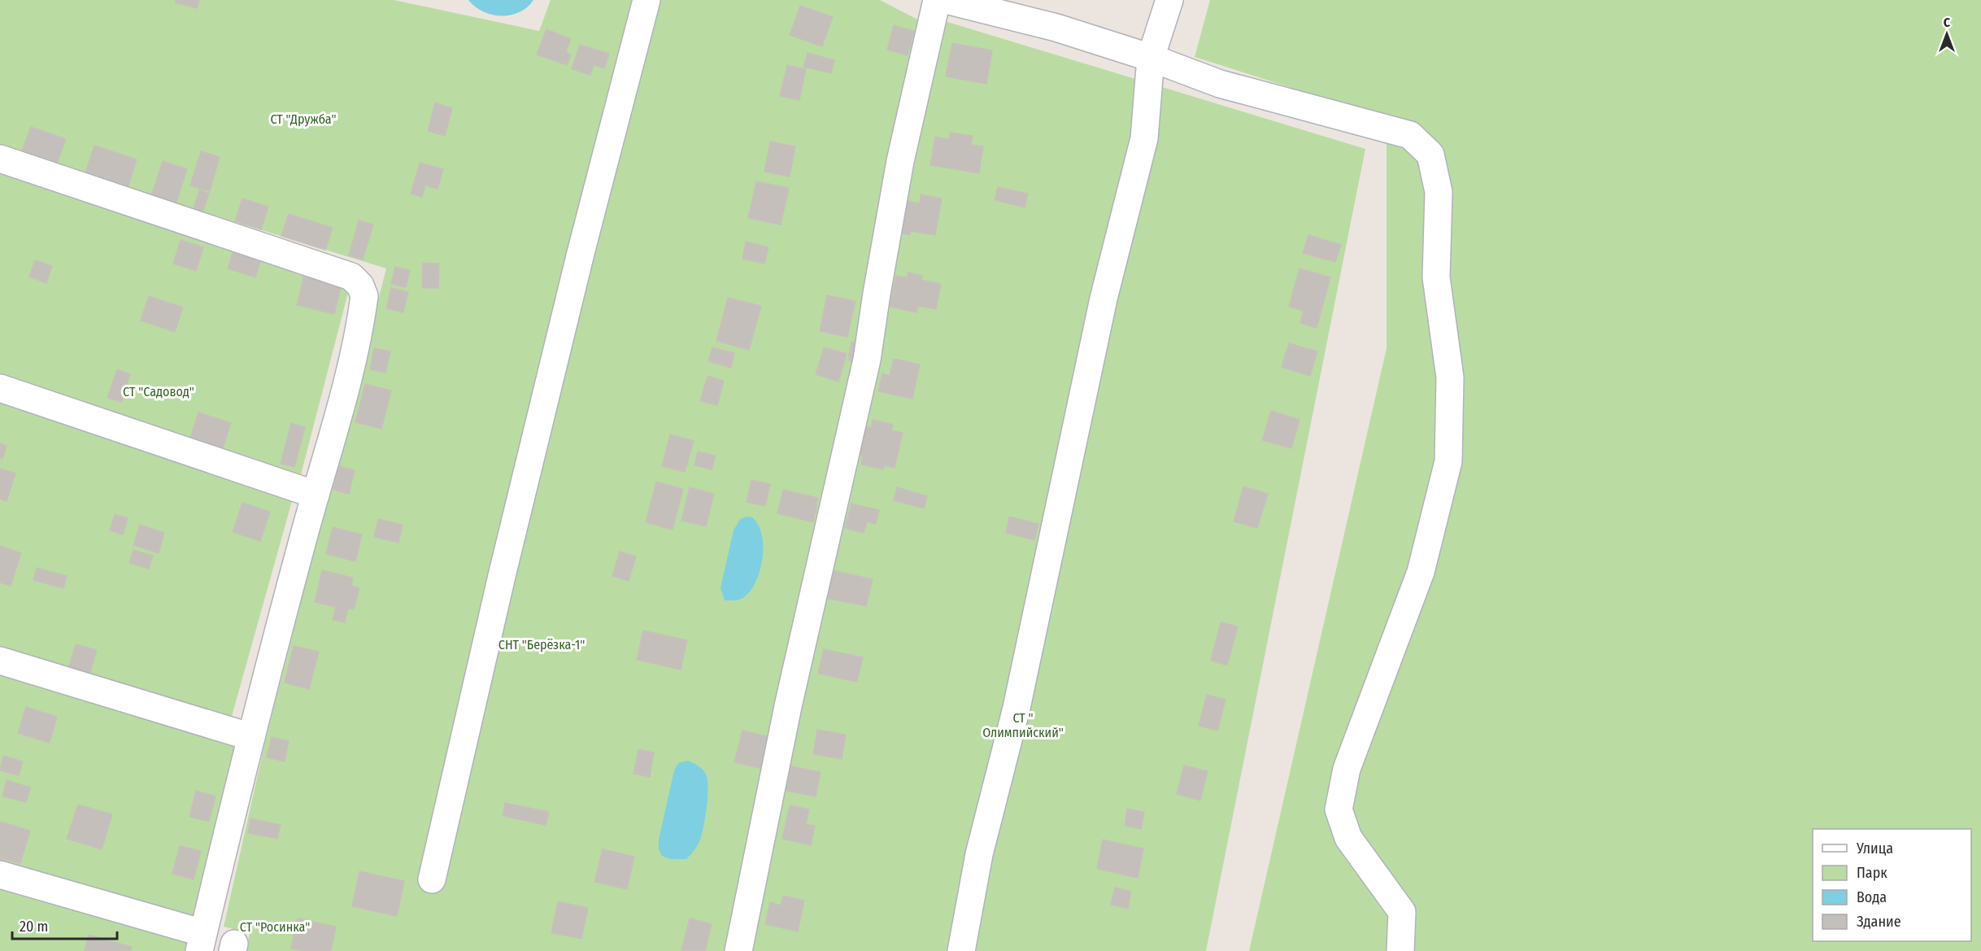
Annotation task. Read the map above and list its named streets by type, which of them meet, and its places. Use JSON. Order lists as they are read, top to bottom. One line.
{"parks":["СТ \"Дружба\"","СТ \"Садовод\"","СНТ \"Берёзка-1\"","СТ \" Олимпийский\"","СТ \"Росинка\""],"legend":["Улица","Парк","Вода","Здание"],"scale_bar":"20 m","north":"top"}
